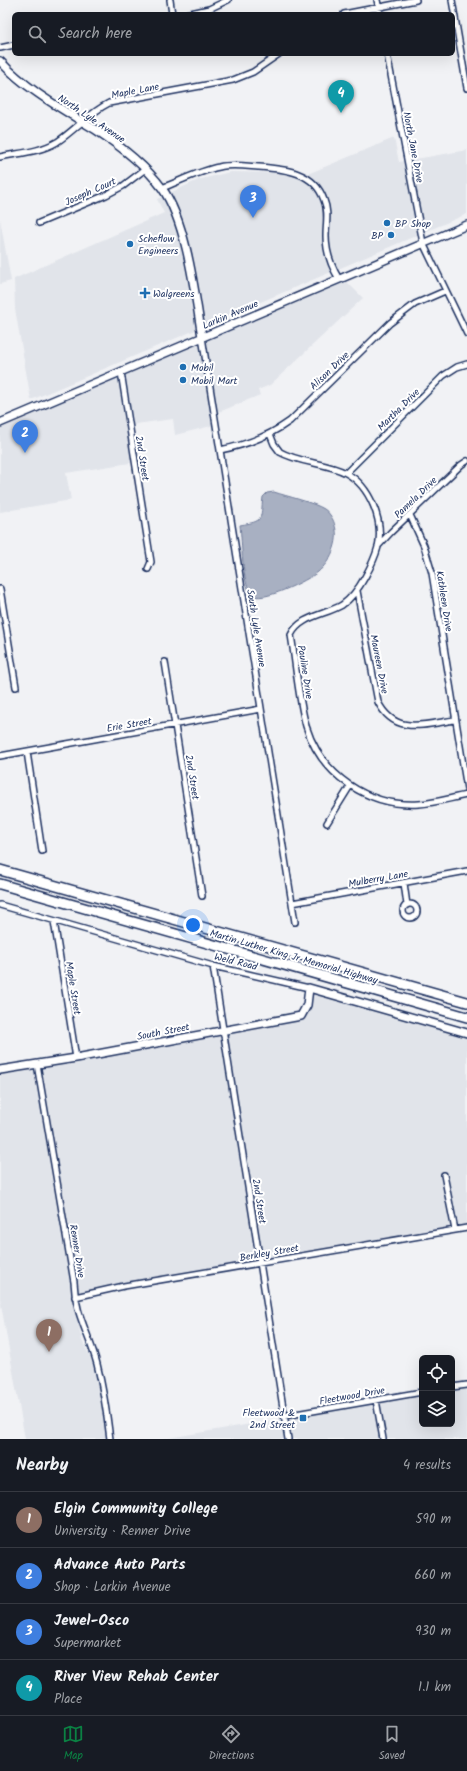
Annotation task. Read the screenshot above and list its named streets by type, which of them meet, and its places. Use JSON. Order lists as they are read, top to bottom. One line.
{"streets":{"highway":["Martin Luther King Jr Memorial Highway"],"street":["Maple Lane","North Lyle Avenue","North Jane Drive","Joseph Court","Larkin Avenue","Alison Drive","Martha Drive","2nd Street","Pamela Drive","Kathleen Drive","South Lyle Avenue","Maureen Drive","Pauline Drive","Erie Street","Mulberry Lane","Weld Road","Maple Street","South Street","Renner Drive","Berkley Street","Fleetwood Drive"]},"crossings":[["Maple Lane","North Lyle Avenue"],["North Lyle Avenue","Joseph Court"],["North Lyle Avenue","Larkin Avenue"],["North Lyle Avenue","South Lyle Avenue"],["North Jane Drive","Larkin Avenue"],["North Jane Drive","Alison Drive"],["Larkin Avenue","2nd Street"],["Larkin Avenue","South Lyle Avenue"],["Alison Drive","South Lyle Avenue"],["Alison Drive","Pauline Drive"],["Martha Drive","Pauline Drive"],["2nd Street","Erie Street"],["2nd Street","Weld Road"],["2nd Street","South Street"],["2nd Street","Berkley Street"],["2nd Street","Fleetwood Drive"],["Pamela Drive","Kathleen Drive"],["Pamela Drive","Pauline Drive"],["Kathleen Drive","Maureen Drive"],["South Lyle Avenue","Erie Street"],["South Lyle Avenue","Mulberry Lane"],["Maureen Drive","Pauline Drive"],["Weld Road","Maple Street"],["Weld Road","South Street"],["Maple Street","South Street"],["South Street","Renner Drive"],["Renner Drive","Berkley Street"]],"places":{"other":["BP Shop","BP","Scheflow Engineers","Mobil","Mobil Mart"],"health":["Walgreens"],"transit":["Fleetwood & 2nd Street"]},"page":{"search":"Search here","pins":["4","3","2","1"],"heading":["Nearby","4 results"],"list":[{"mark":"1","name":"Elgin Community College","note":"University · Renner Drive","value":"590 m"},{"mark":"2","name":"Advance Auto Parts","note":"Shop · Larkin Avenue","value":"660 m"},{"mark":"3","name":"Jewel-Osco","note":"Supermarket","value":"930 m"},{"mark":"4","name":"River View Rehab Center","note":"Place","value":"1.1 km"}],"nav":["Map","Directions","Saved"]}}
